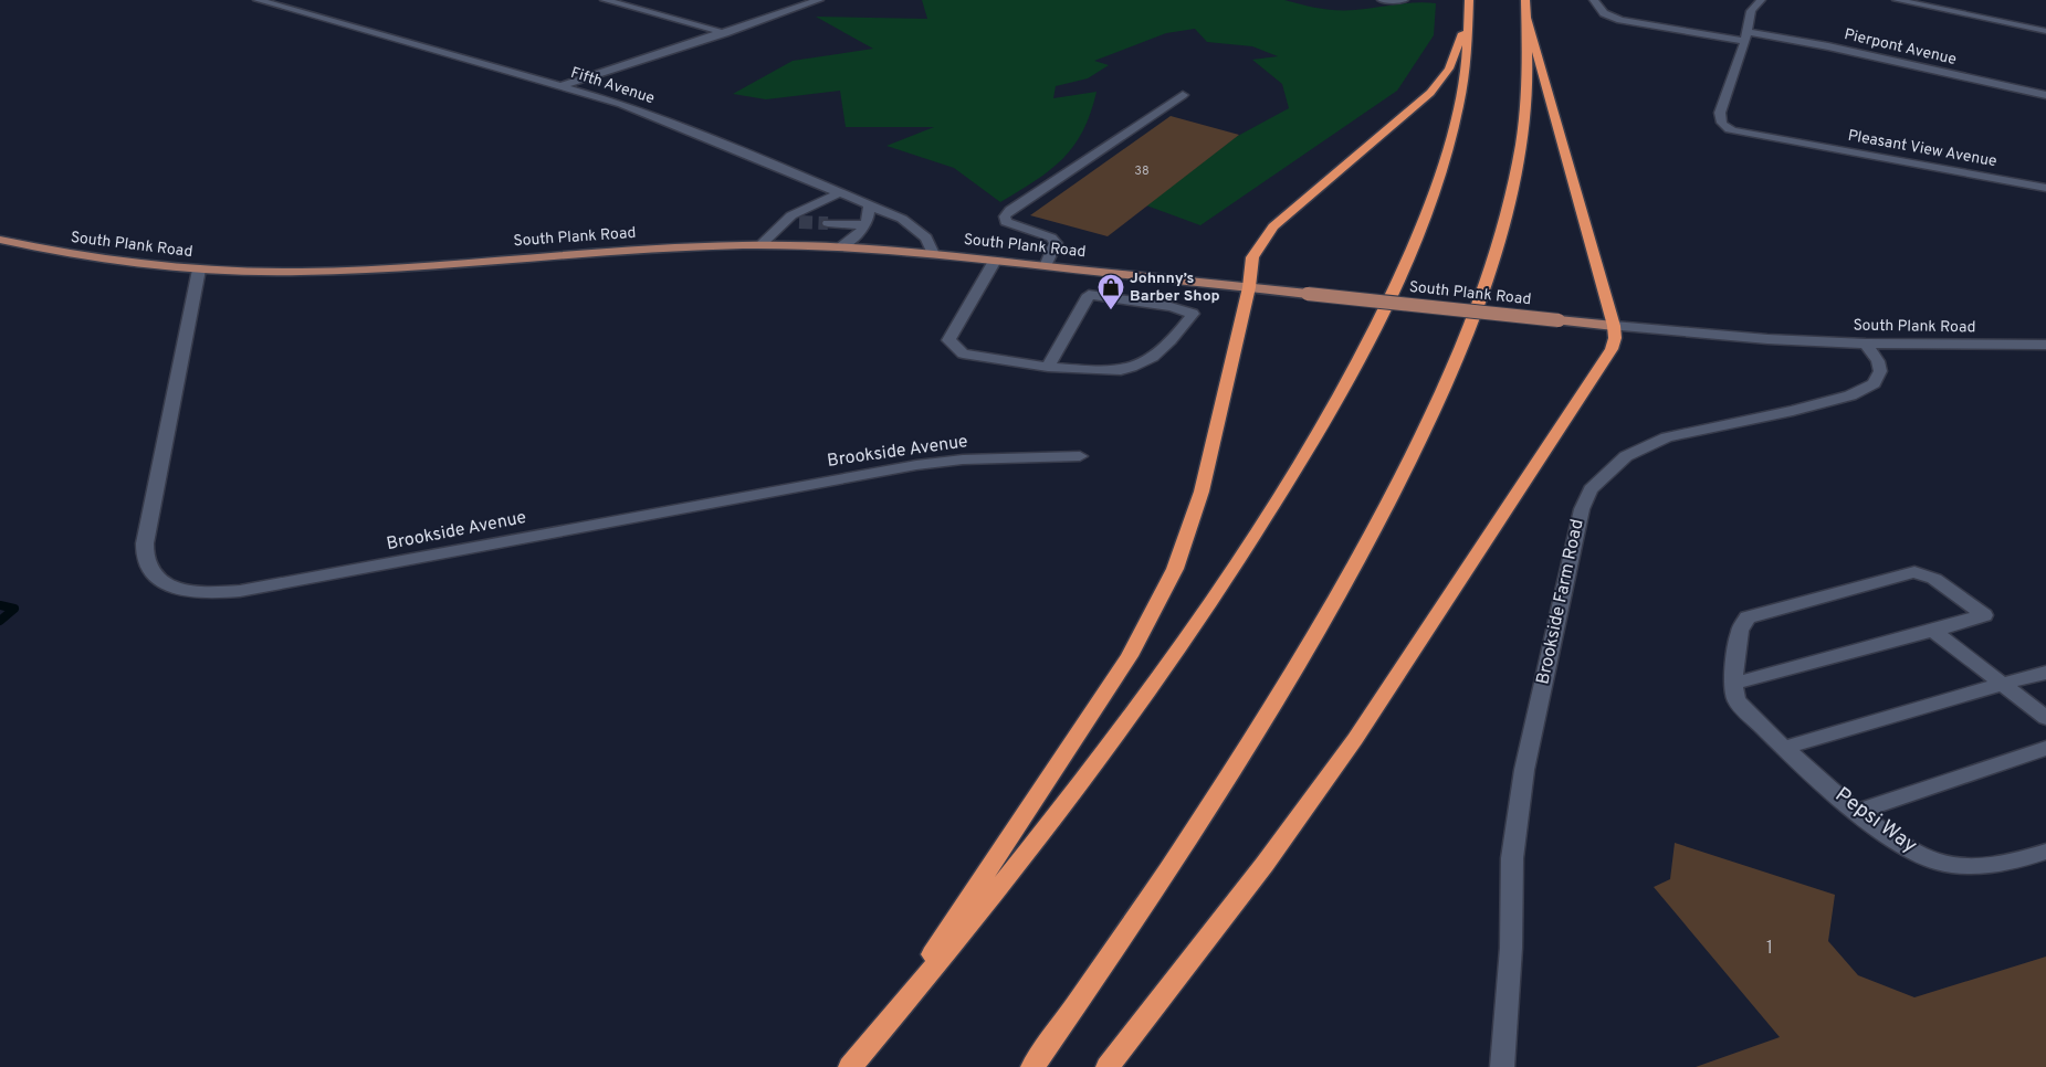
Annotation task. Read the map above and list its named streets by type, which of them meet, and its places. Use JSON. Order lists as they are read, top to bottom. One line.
{"streets":{"main road":["South Plank Road"],"street":["Pierpont Avenue","Fifth Avenue","Pleasant View Avenue","Brookside Avenue","Brookside Farm Road","Pepsi Way"]},"crossings":[["Pierpont Avenue","Pleasant View Avenue"],["Fifth Avenue","South Plank Road"],["South Plank Road","Brookside Avenue"],["South Plank Road","Brookside Farm Road"]],"places":{"shop":["Johnny’s Barber Shop"]},"house_numbers":["38","1"]}
